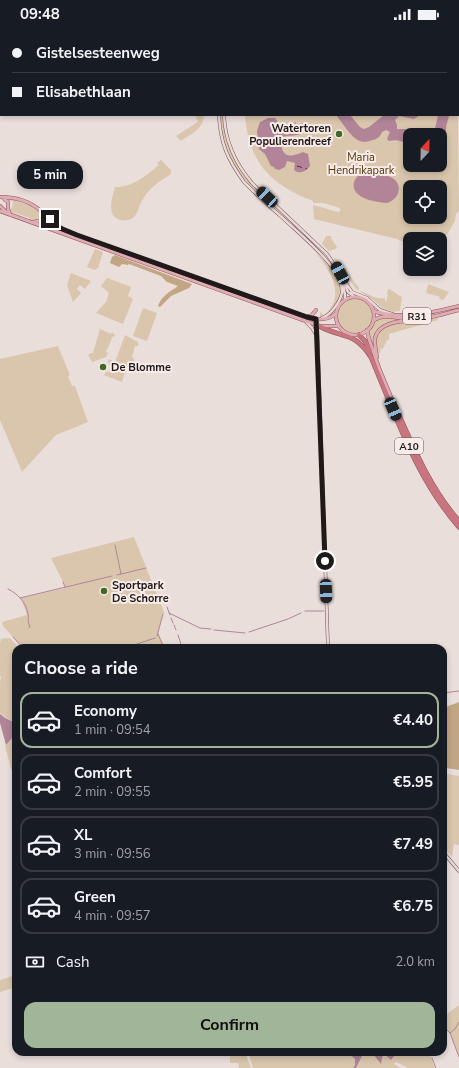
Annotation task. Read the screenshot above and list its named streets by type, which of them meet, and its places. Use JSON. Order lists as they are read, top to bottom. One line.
{"streets":{"highway":["A10"],"main road":["R31"]},"crossings":[["R31","A10"]],"parks":["Maria Hendrikapark"],"places":["Watertoren Populierendreef","De Blomme","Sportpark De Schorre"],"north":"top","page":{"status":"09:48","banner":["Gistelsesteenweg","Elisabethlaan"],"bubble":"5 min","heading":"Choose a ride","list":[{"name":"Economy","note":"1 min · 09:54","value":"€4.40"},{"name":"Comfort","note":"2 min · 09:55","value":"€5.95"},{"name":"XL","note":"3 min · 09:56","value":"€7.49"},{"name":"Green","note":"4 min · 09:57","value":"€6.75"}],"pay":["Cash","2.0 km"],"buttons":"Confirm"}}
